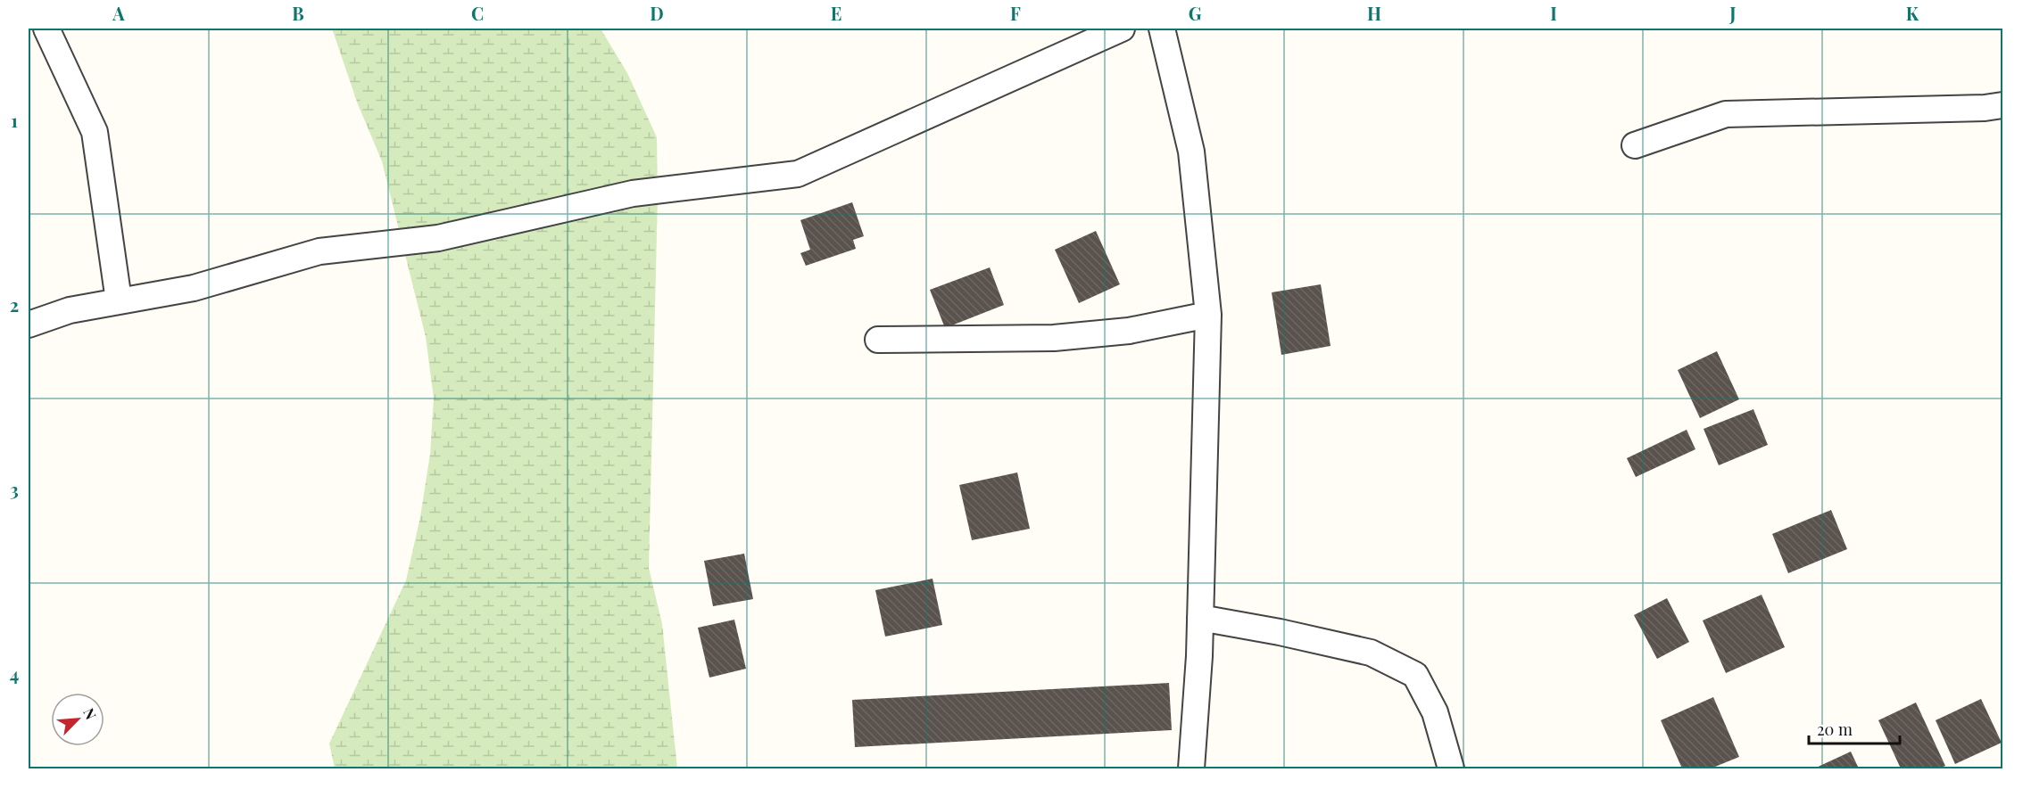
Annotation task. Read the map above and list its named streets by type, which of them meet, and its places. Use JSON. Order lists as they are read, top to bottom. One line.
{"scale_bar":"20 m","north":"top right","grid":{"columns":["A","B","C","D","E","F","G","H","I","J","K"],"rows":["1","2","3","4"]}}
